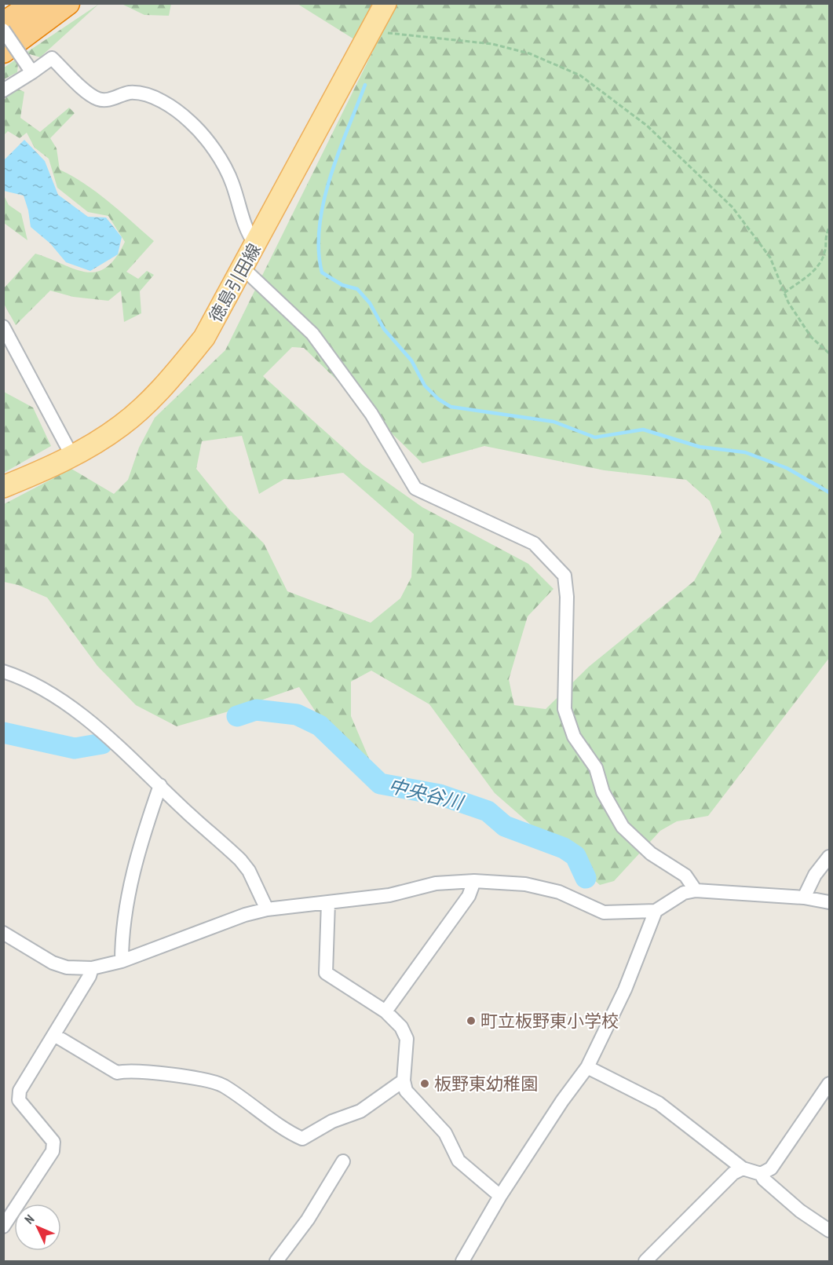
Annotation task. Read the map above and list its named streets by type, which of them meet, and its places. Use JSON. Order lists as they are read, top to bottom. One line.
{"streets":{"main road":["徳島引田線"]},"water":["中央谷川"],"places":["町立板野東小学校","板野東幼稚園"],"north":"top left"}
